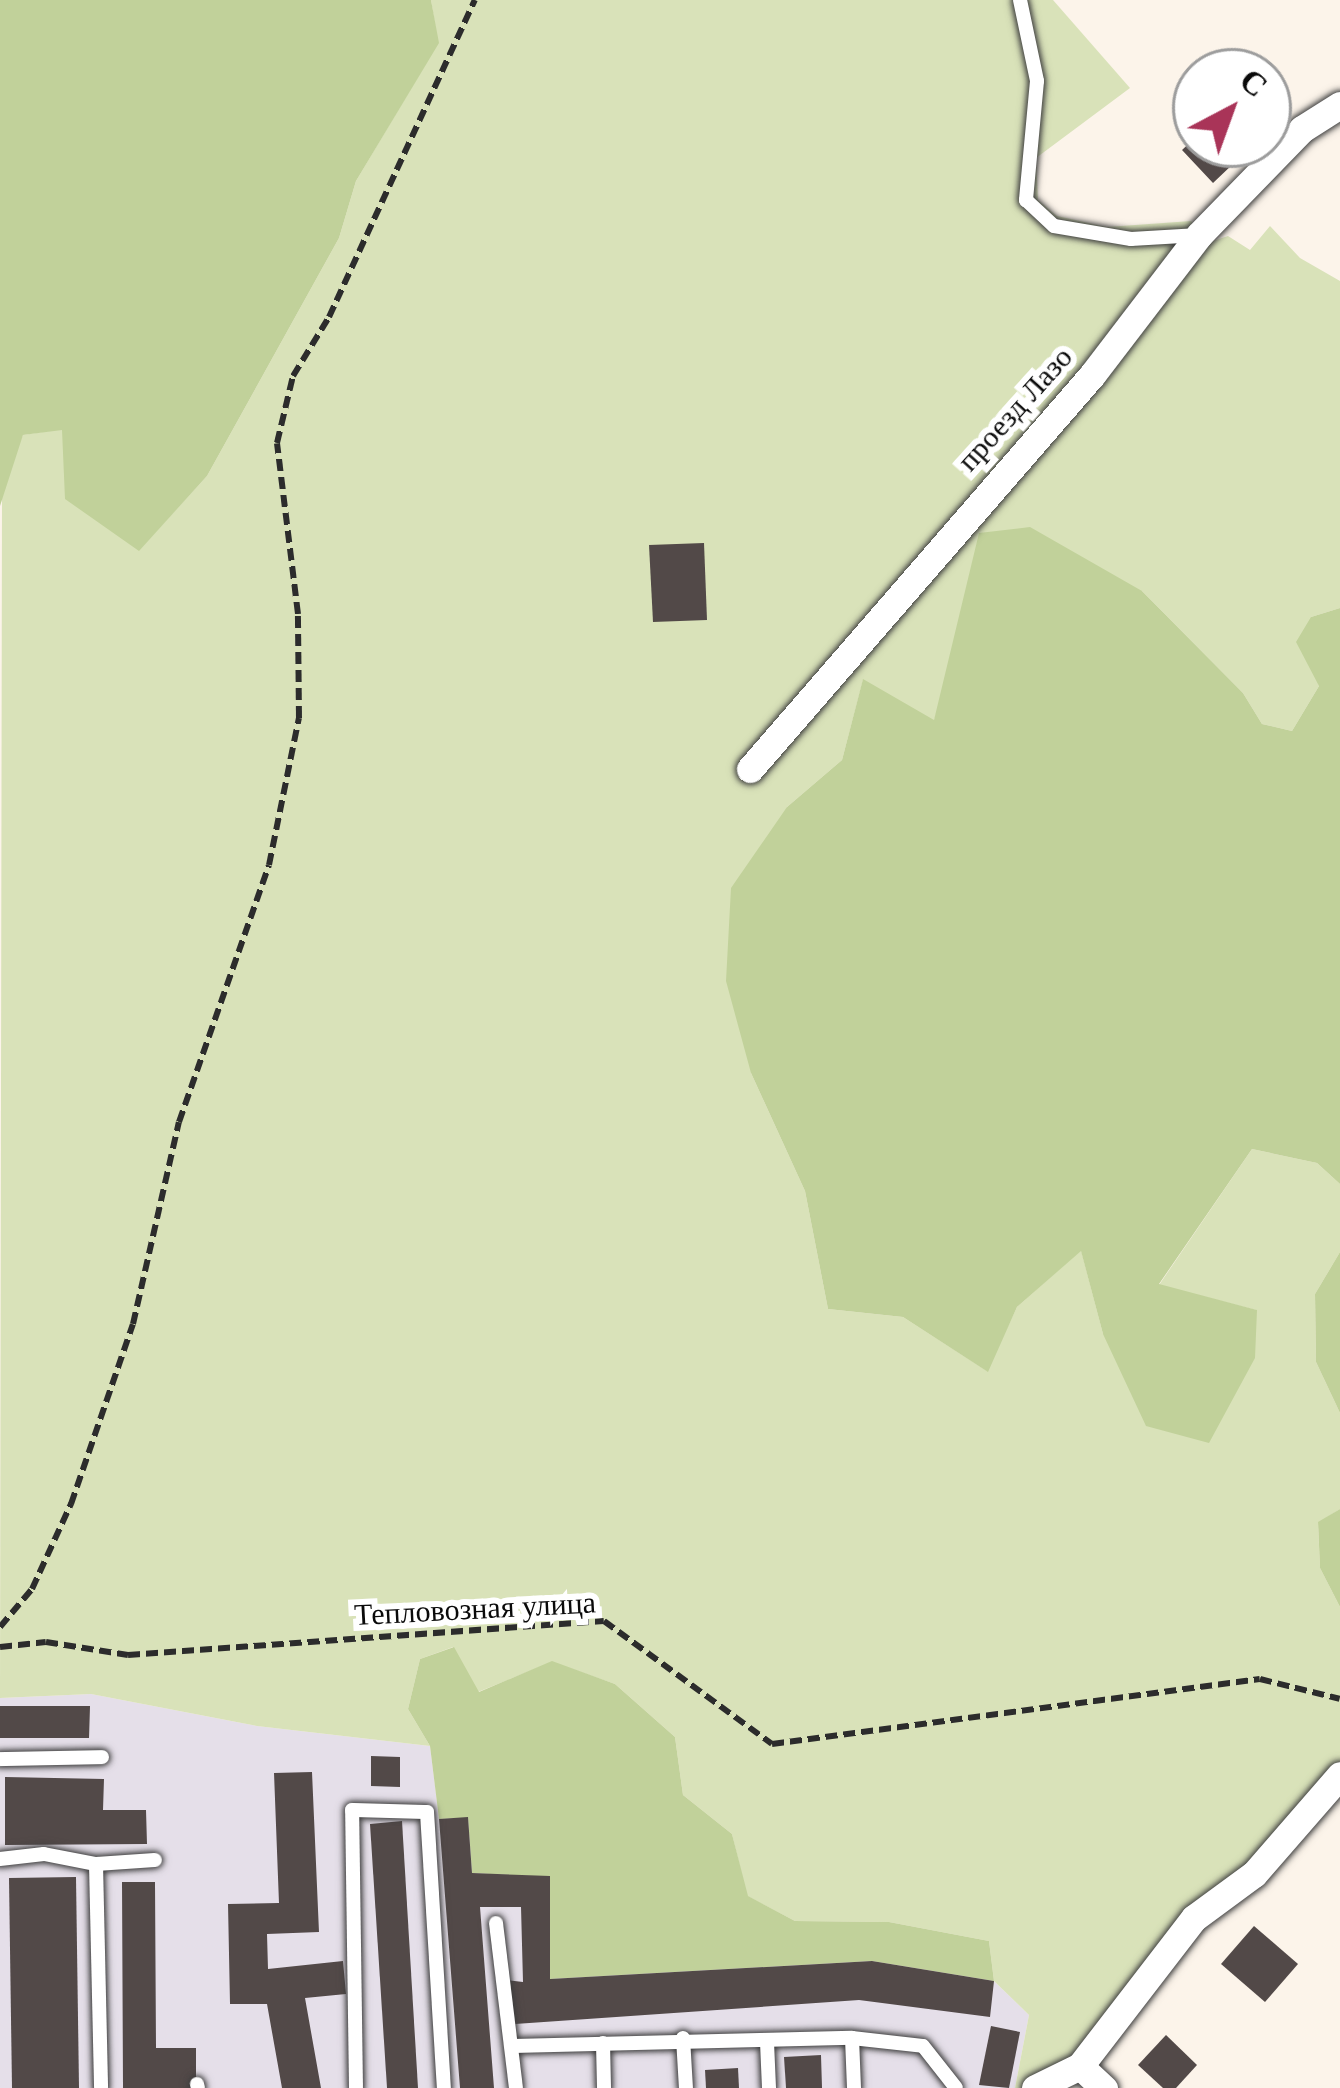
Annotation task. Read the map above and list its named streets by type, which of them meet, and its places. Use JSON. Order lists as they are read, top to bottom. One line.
{"streets":{"street":["проезд Лазо"],"path":["Тепловозная улица"]},"north":"top right"}
